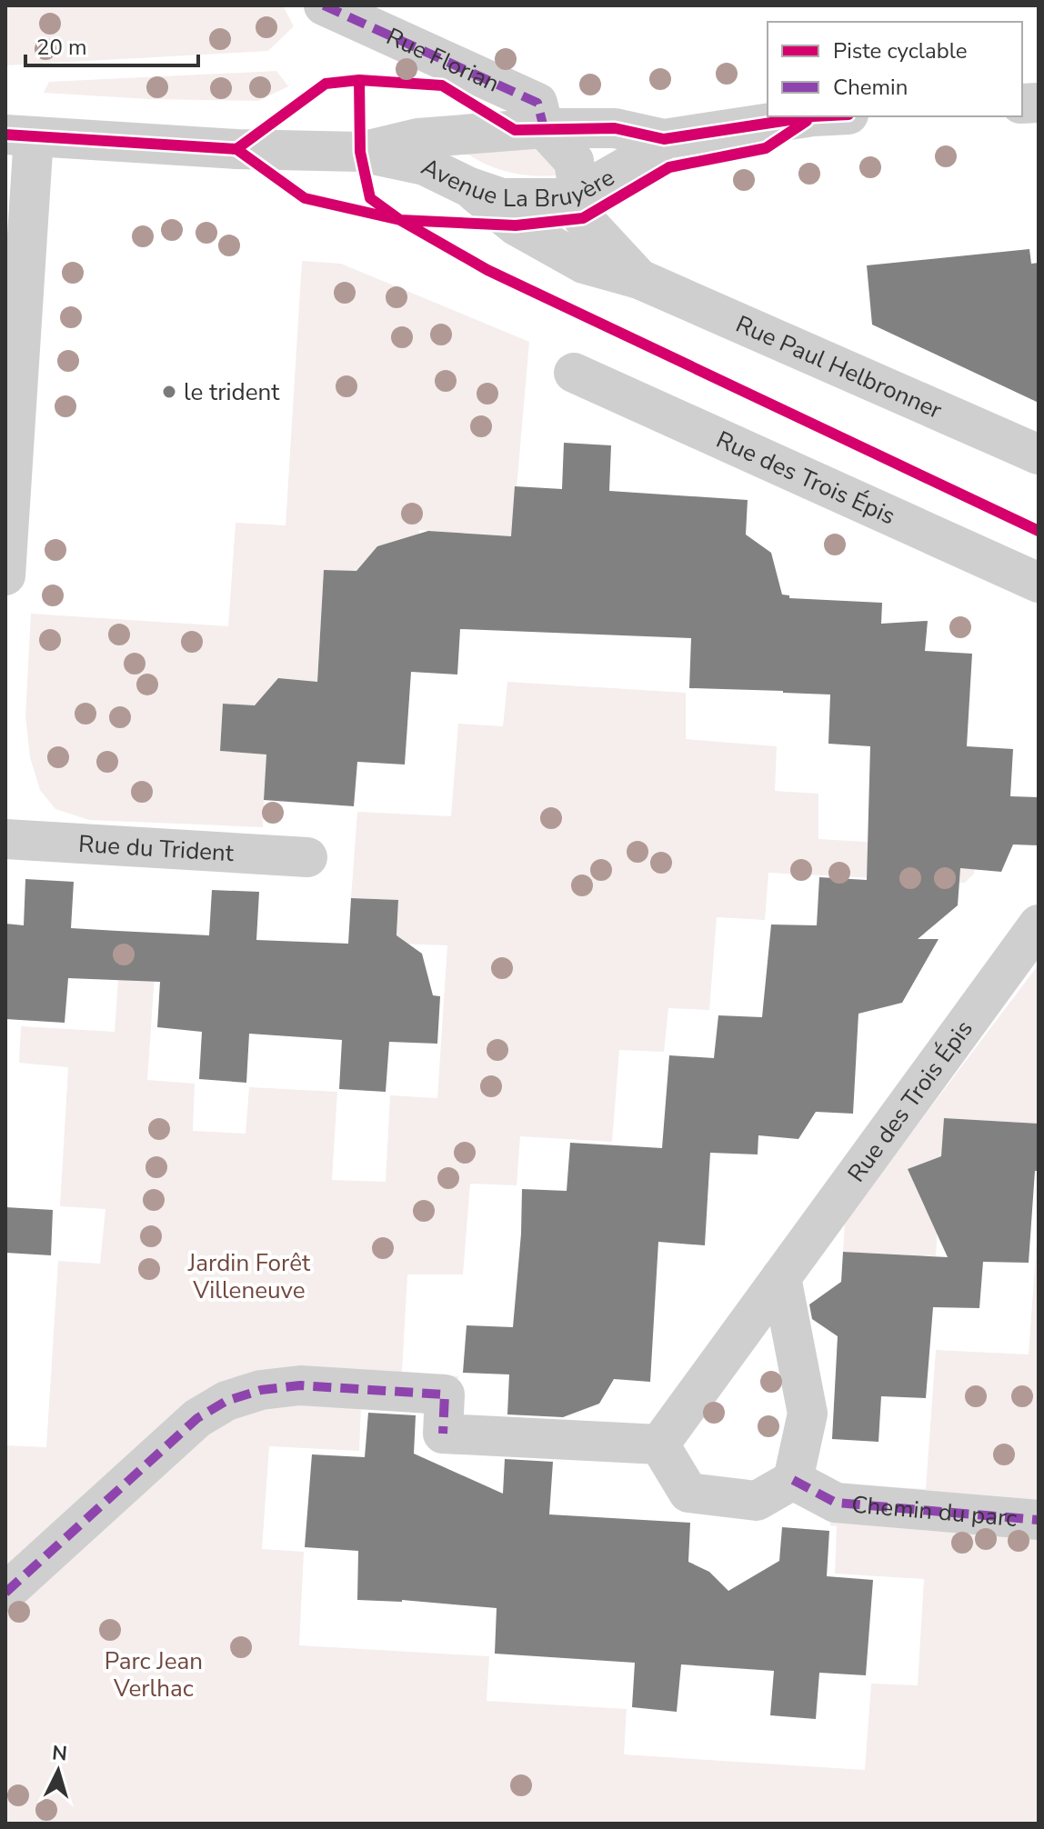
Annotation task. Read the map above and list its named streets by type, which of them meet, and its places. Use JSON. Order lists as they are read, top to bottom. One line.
{"streets":{"street":["Rue Florian","Avenue La Bruyère","Rue Paul Helbronner","Rue des Trois Épis","Rue du Trident","Chemin du parc"]},"crossings":[["Rue Florian","Avenue La Bruyère"],["Rue Florian","Rue Paul Helbronner"],["Avenue La Bruyère","Rue Paul Helbronner"]],"parks":["Jardin Forêt Villeneuve","Parc Jean Verlhac"],"places":["le trident"],"legend":["Piste cyclable","Chemin"],"scale_bar":"20 m","north":"top"}
